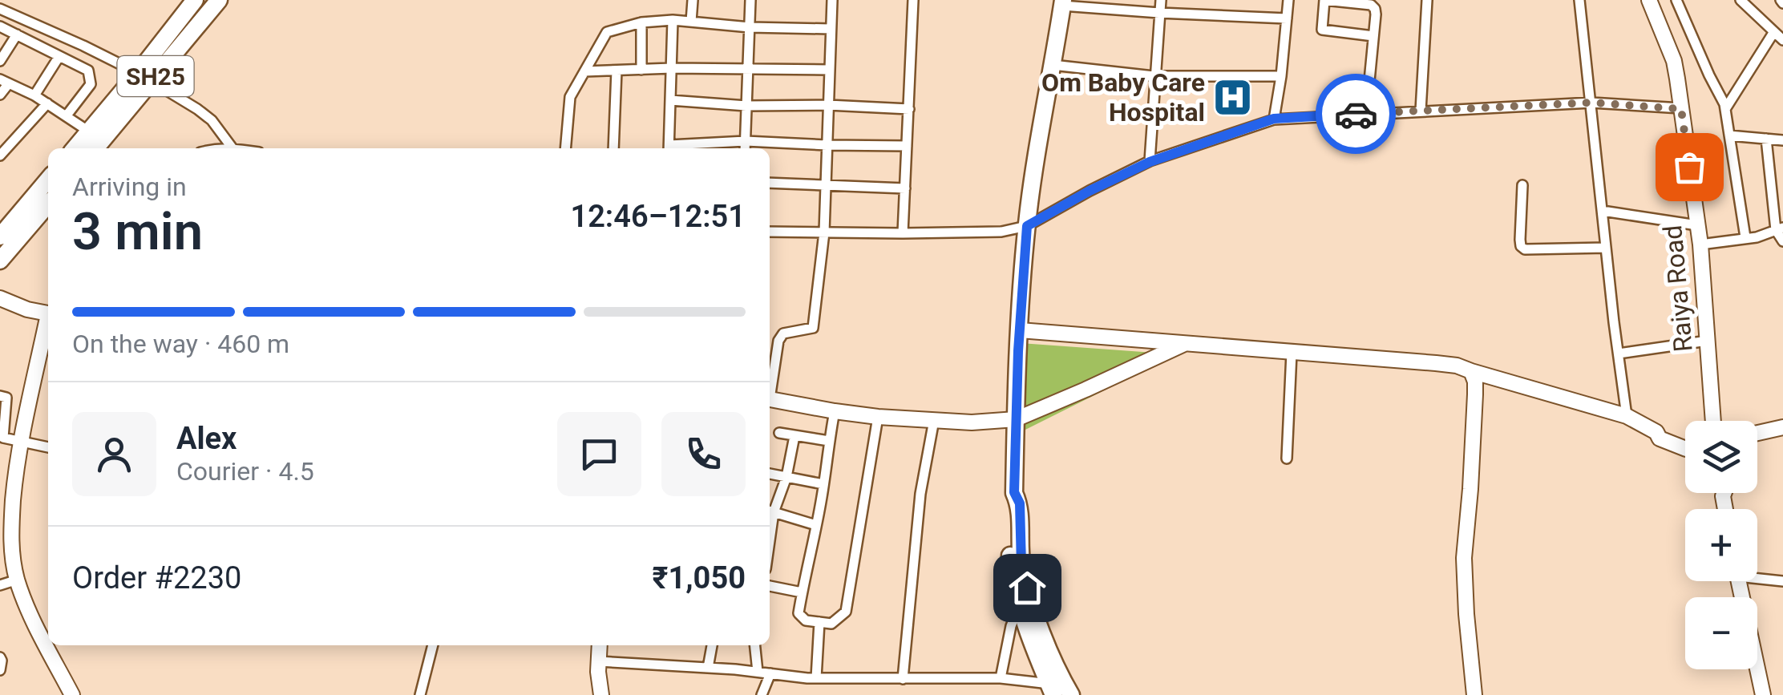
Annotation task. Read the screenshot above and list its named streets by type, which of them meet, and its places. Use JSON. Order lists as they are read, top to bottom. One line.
{"streets":{"main road":["SH25"],"street":["Raiya Road"]},"places":{"hospital":["Om Baby Care Hospital"]},"page":{"heading":["3 min","Arriving in","12:46–12:51"],"panel":["Alex","Courier · 4.5","Order #2230","₹1,050"],"bar":"On the way · 460 m","map_buttons":["+","−"]}}
